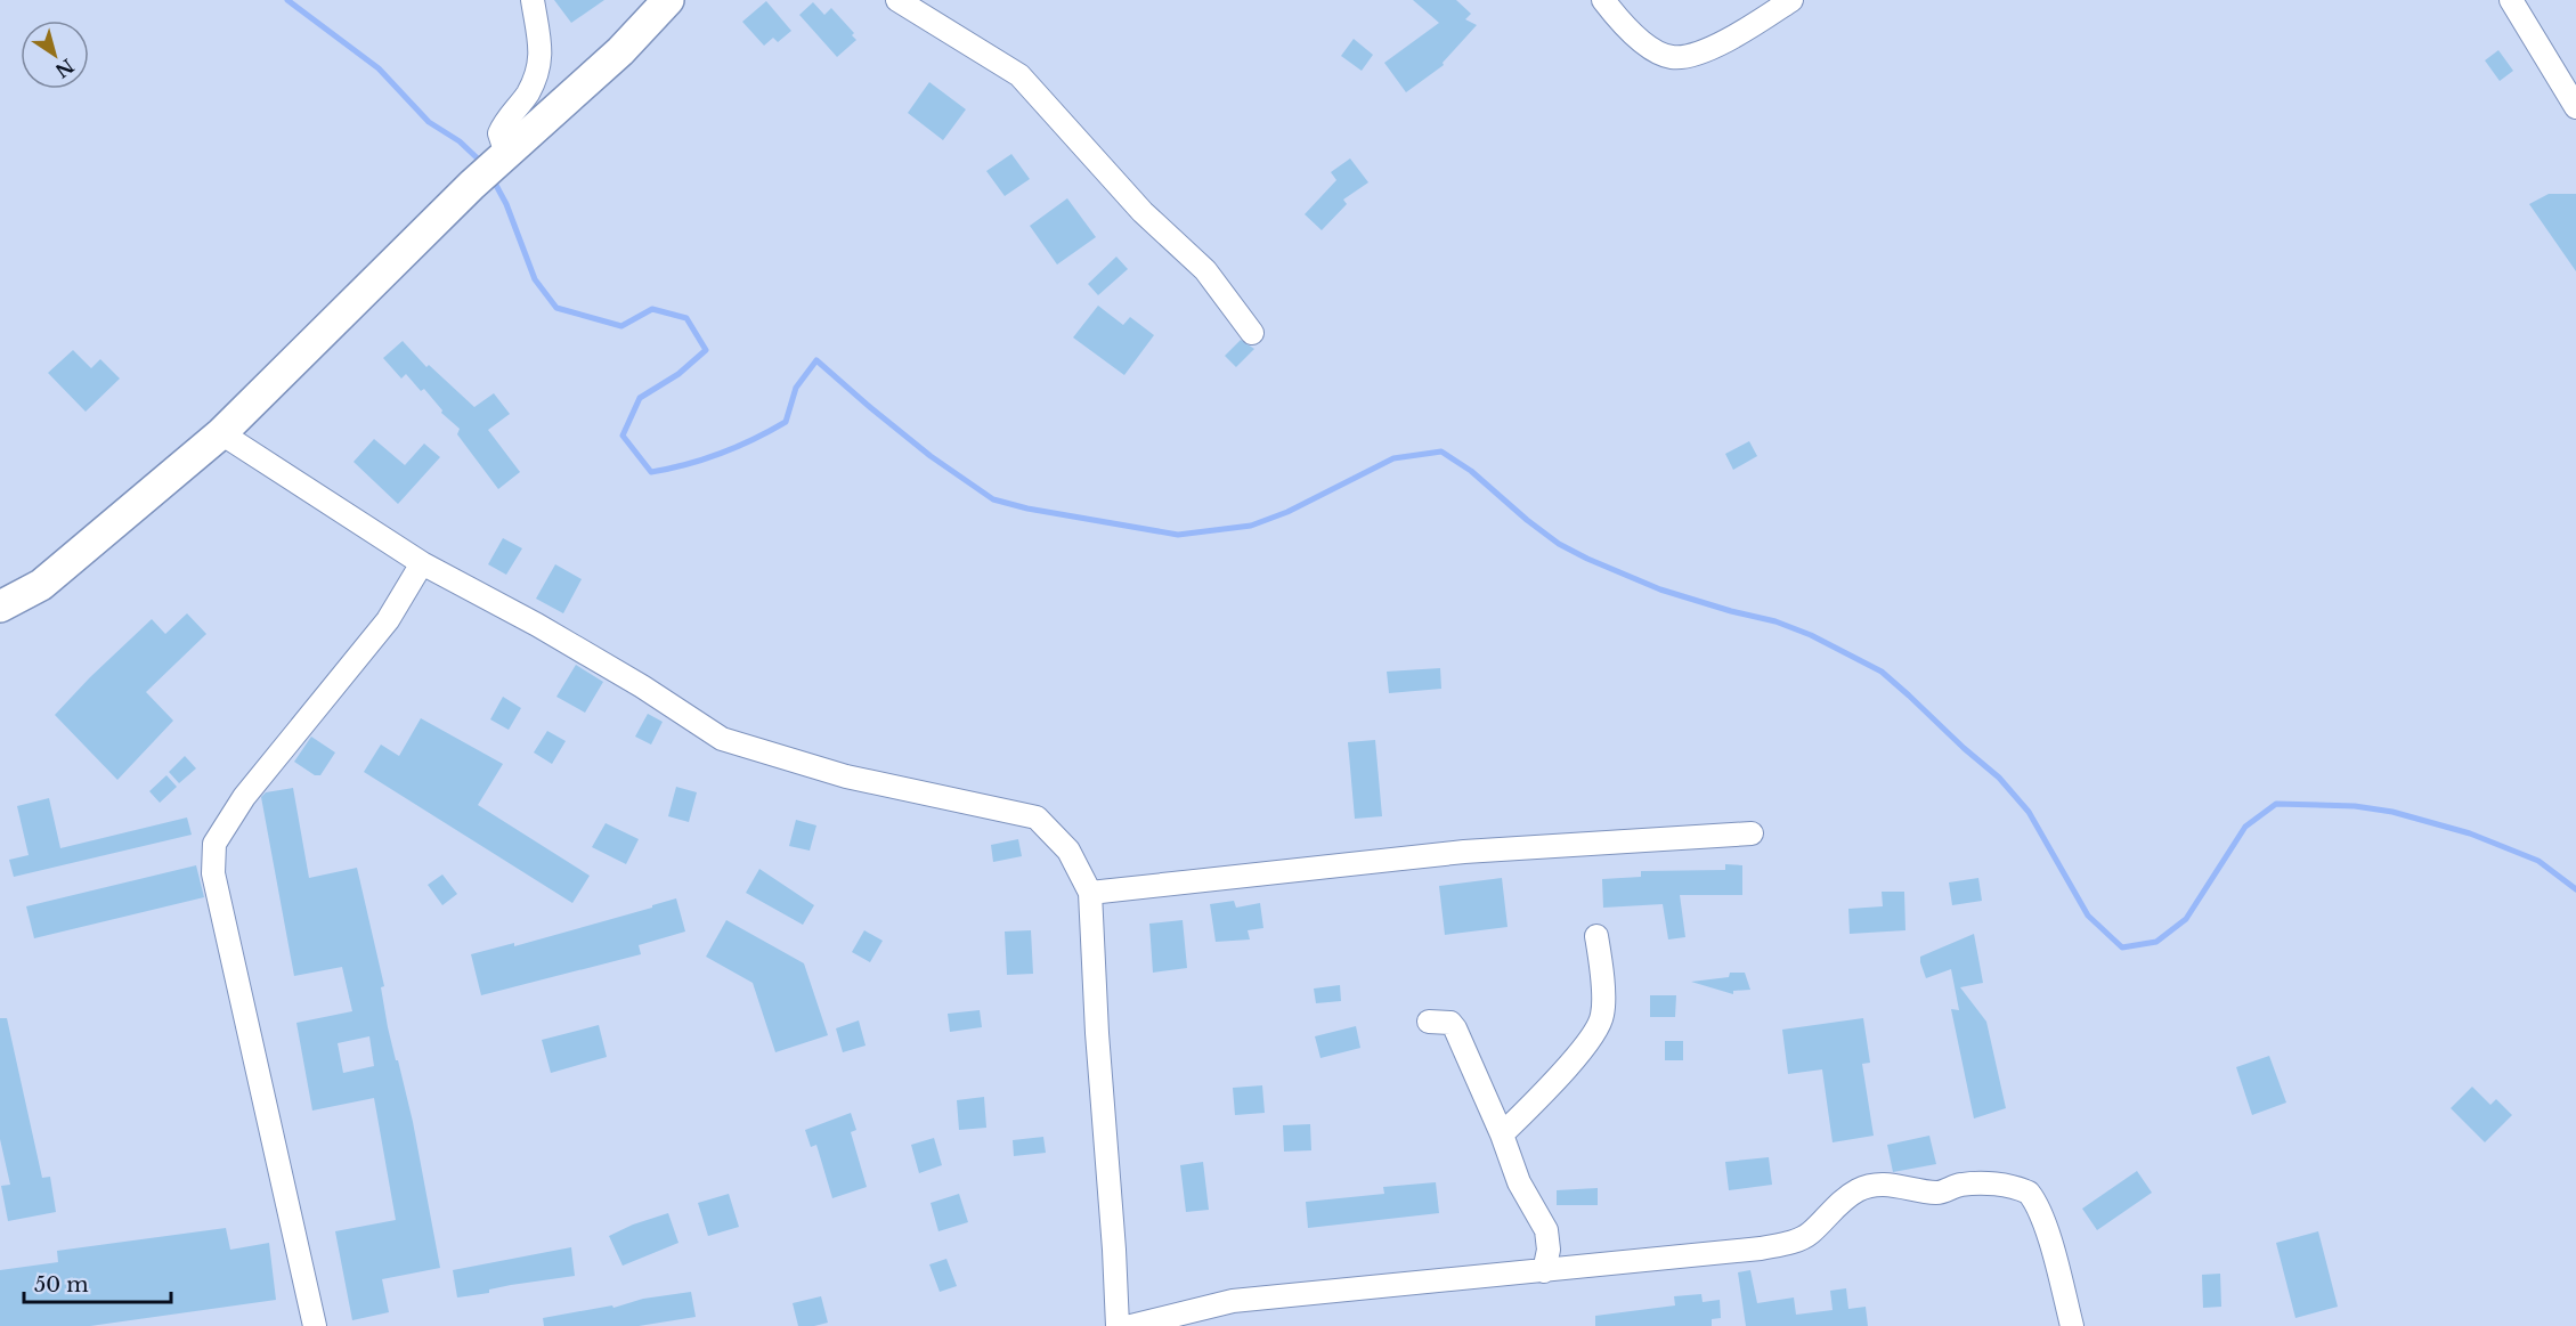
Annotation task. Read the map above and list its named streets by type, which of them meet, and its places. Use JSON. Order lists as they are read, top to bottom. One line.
{"scale_bar":"50 m","north":"bottom right"}
